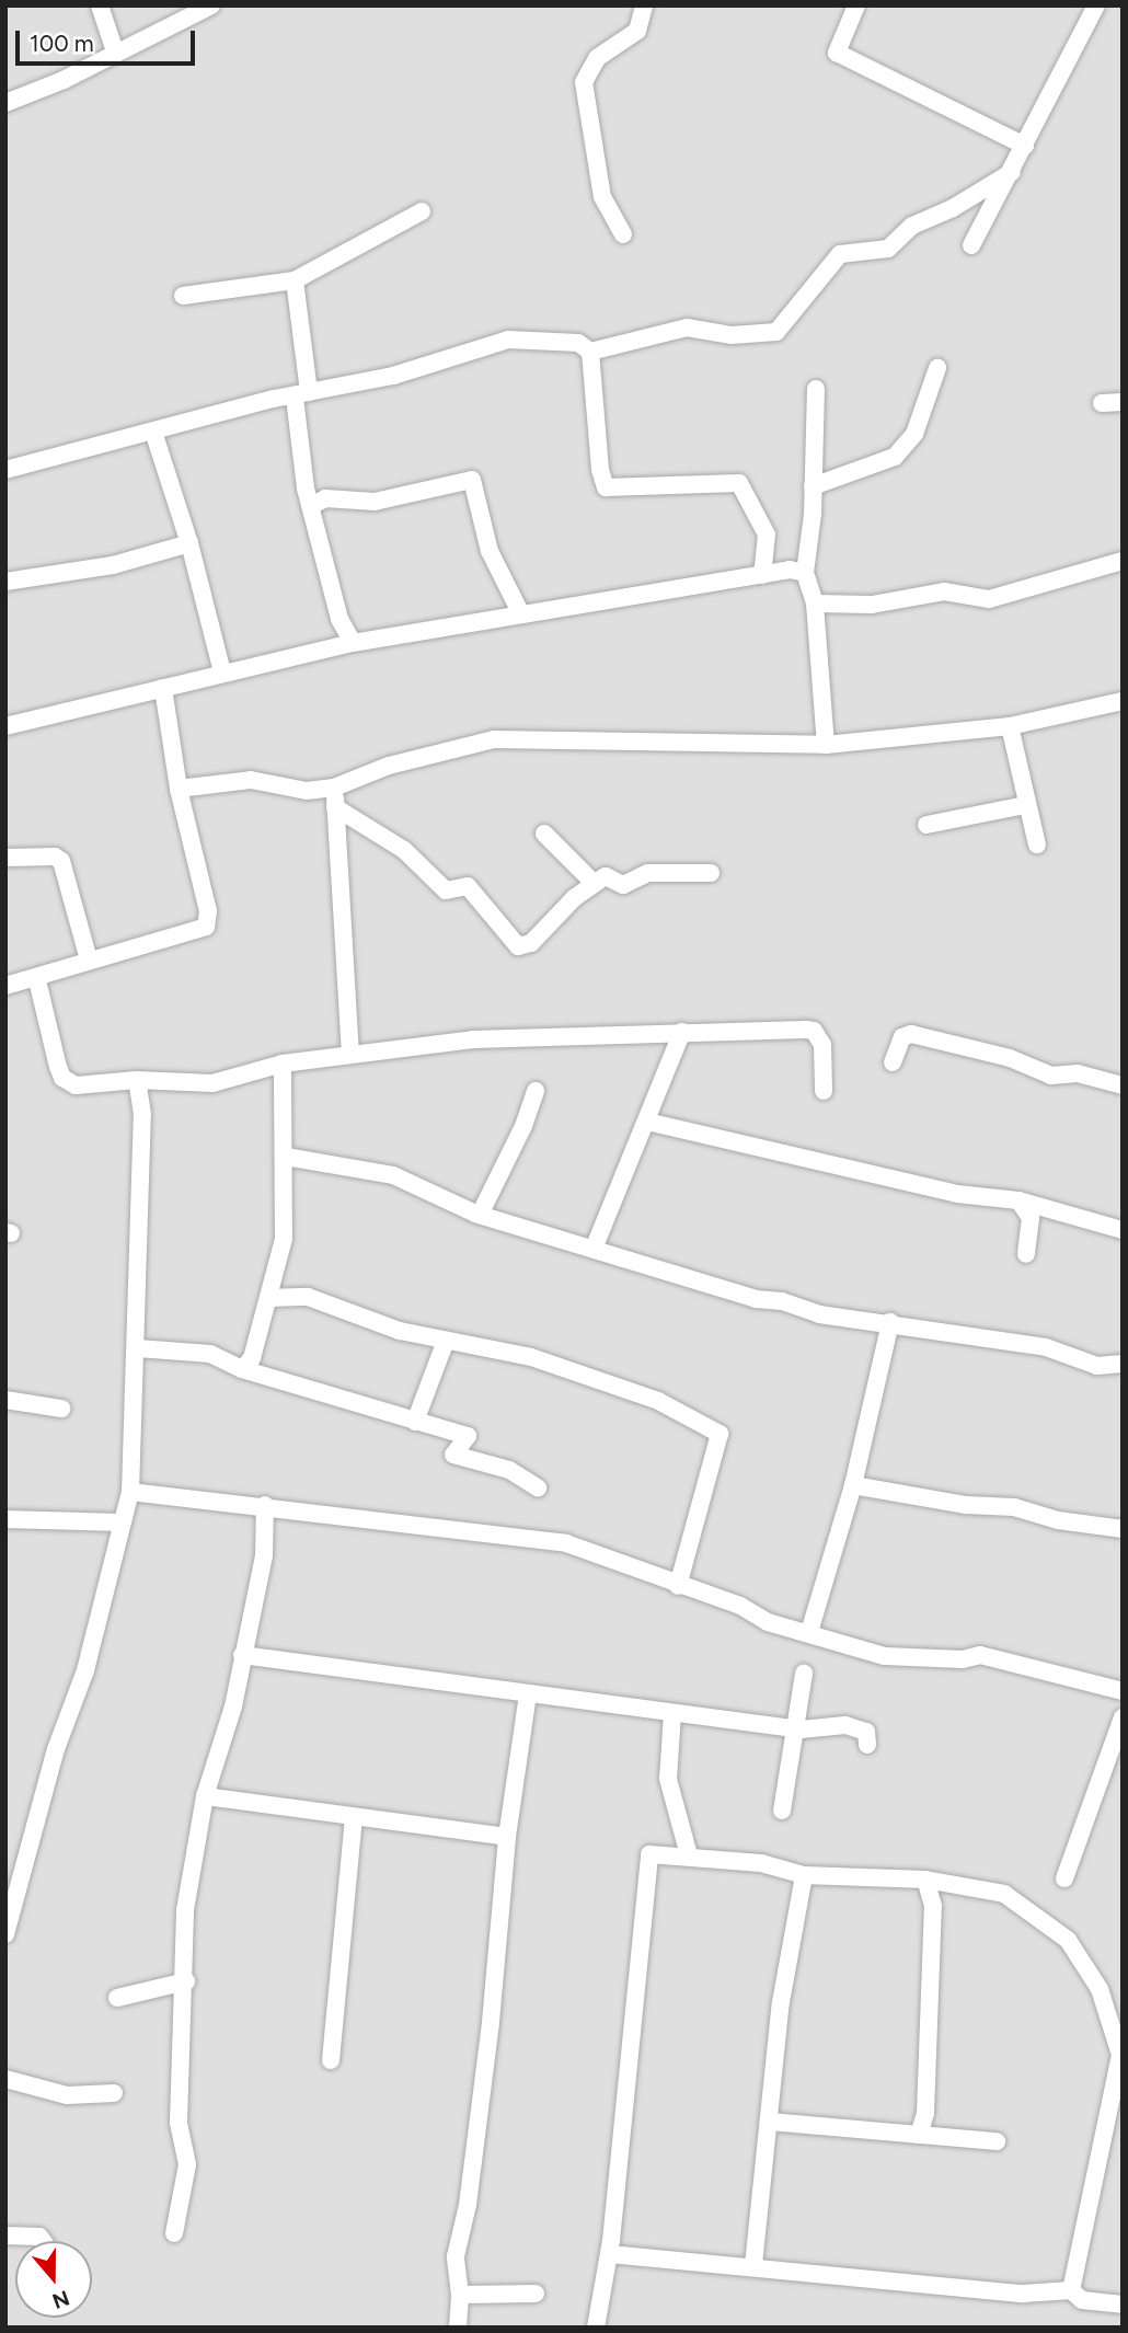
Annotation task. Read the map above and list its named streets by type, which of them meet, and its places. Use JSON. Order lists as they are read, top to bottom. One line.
{"scale_bar":"100 m","north":"bottom"}
